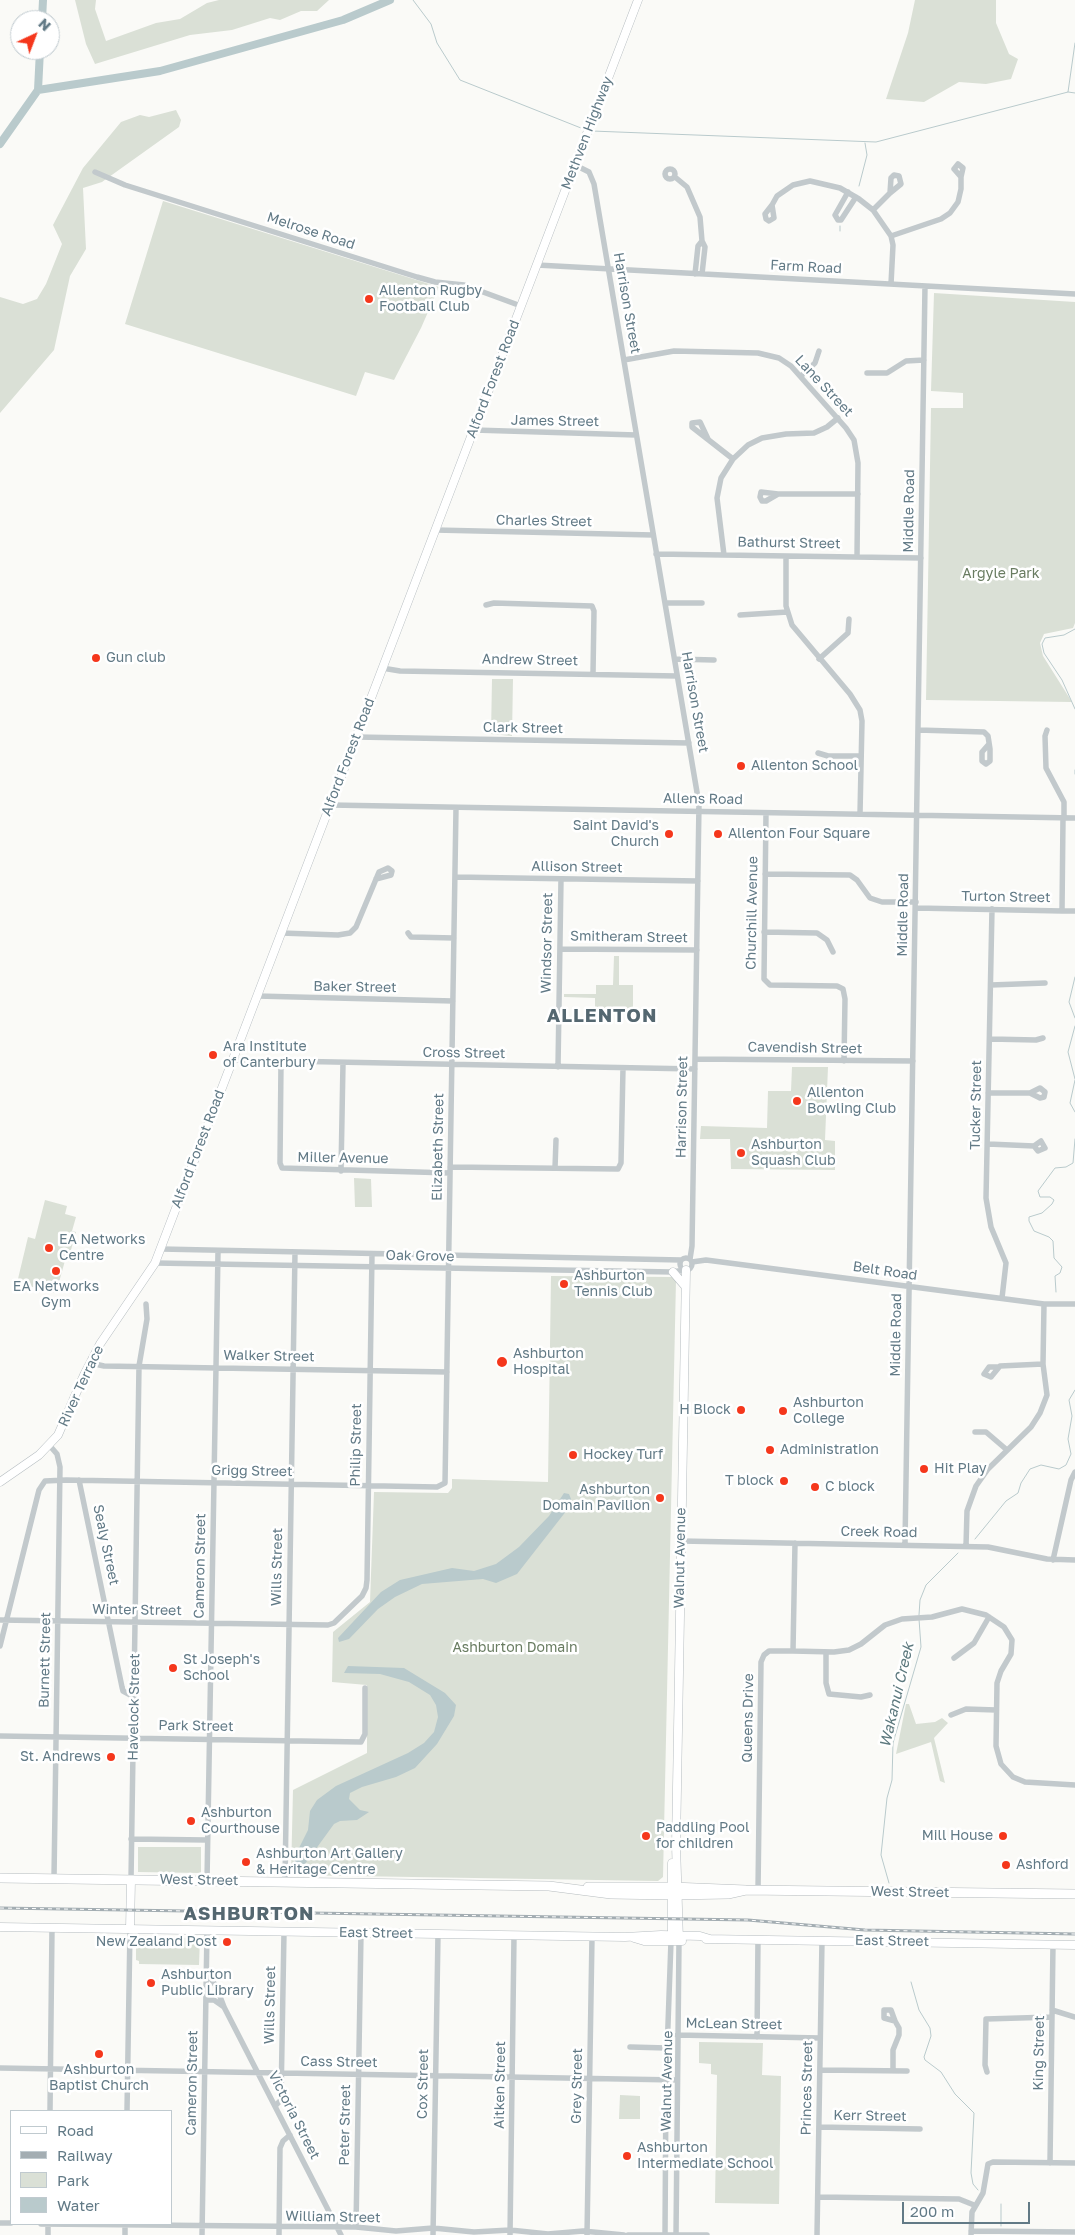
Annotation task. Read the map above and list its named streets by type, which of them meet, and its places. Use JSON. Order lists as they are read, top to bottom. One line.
{"streets":{"highway":["West Street"],"main road":["Methven Highway","Alford Forest Road","River Terrace","Walnut Avenue","Havelock Street","East Street"],"street":["Melrose Road","Farm Road","Harrison Street","Lane Street","James Street","Middle Road","Charles Street","Bathurst Street","Andrew Street","Clark Street","Allens Road","Allison Street","Turton Street","Churchill Avenue","Smitheram Street","Windsor Street","Baker Street","Cavendish Street","Cross Street","Tucker Street","Elizabeth Street","Miller Avenue","Oak Grove","Belt Road","Walker Street","Philip Street","Grigg Street","Creek Road","Sealy Street","Cameron Street","Wills Street","Winter Street","Burnett Street","Queens Drive","Park Street","McLean Street","King Street","Cass Street","Cox Street","Aitken Street","Grey Street","Princes Street","Victoria Street","Kerr Street","Peter Street","William Street"]},"crossings":[["Methven Highway","Farm Road"],["Methven Highway","Harrison Street"],["Methven Highway","Alford Forest Road"],["Melrose Road","Alford Forest Road"],["Farm Road","Harrison Street"],["Farm Road","Alford Forest Road"],["Farm Road","Middle Road"],["Harrison Street","Lane Street"],["Harrison Street","James Street"],["Harrison Street","Charles Street"],["Harrison Street","Bathurst Street"],["Harrison Street","Andrew Street"],["Harrison Street","Clark Street"],["Harrison Street","Allens Road"],["Harrison Street","Allison Street"],["Harrison Street","Smitheram Street"],["Harrison Street","Cavendish Street"],["Harrison Street","Cross Street"],["Harrison Street","Oak Grove"],["Harrison Street","Belt Road"],["Harrison Street","Walnut Avenue"],["Alford Forest Road","James Street"],["Alford Forest Road","Charles Street"],["Alford Forest Road","Andrew Street"],["Alford Forest Road","Clark Street"],["Alford Forest Road","Allens Road"],["Alford Forest Road","Baker Street"],["Alford Forest Road","Cross Street"],["Alford Forest Road","Oak Grove"],["Alford Forest Road","River Terrace"],["Lane Street","Bathurst Street"],["Middle Road","Bathurst Street"],["Middle Road","Allens Road"],["Middle Road","Turton Street"],["Middle Road","Cavendish Street"],["Middle Road","Belt Road"],["Middle Road","Creek Road"],["Allens Road","Turton Street"],["Allens Road","Churchill Avenue"],["Allens Road","Elizabeth Street"],["Allison Street","Windsor Street"],["Allison Street","Elizabeth Street"],["Turton Street","Churchill Avenue"],["Turton Street","Tucker Street"],["Churchill Avenue","Cavendish Street"],["Smitheram Street","Windsor Street"],["Windsor Street","Cross Street"],["Baker Street","Elizabeth Street"],["Cross Street","Elizabeth Street"],["Cross Street","Miller Avenue"],["Tucker Street","Belt Road"],["Elizabeth Street","Miller Avenue"],["Elizabeth Street","Oak Grove"],["Elizabeth Street","Walker Street"],["Elizabeth Street","Grigg Street"],["Oak Grove","Belt Road"],["Oak Grove","River Terrace"],["Oak Grove","Philip Street"],["Oak Grove","Walnut Avenue"],["Oak Grove","Cameron Street"],["Oak Grove","Wills Street"],["Belt Road","Walnut Avenue"],["Walker Street","River Terrace"],["Walker Street","Philip Street"],["Walker Street","Cameron Street"],["Walker Street","Wills Street"],["Walker Street","Havelock Street"],["River Terrace","Burnett Street"],["Philip Street","Grigg Street"],["Philip Street","Winter Street"],["Grigg Street","Sealy Street"],["Grigg Street","Cameron Street"],["Grigg Street","Wills Street"],["Grigg Street","Burnett Street"],["Grigg Street","Havelock Street"],["Creek Road","Walnut Avenue"],["Sealy Street","Winter Street"],["Sealy Street","Havelock Street"],["Walnut Avenue","West Street"],["Walnut Avenue","East Street"],["Walnut Avenue","McLean Street"],["Walnut Avenue","Cass Street"],["Cameron Street","Winter Street"],["Cameron Street","Park Street"],["Cameron Street","West Street"],["Cameron Street","East Street"],["Cameron Street","Cass Street"],["Cameron Street","Victoria Street"],["Cameron Street","William Street"],["Wills Street","Winter Street"],["Wills Street","Park Street"],["Wills Street","West Street"],["Wills Street","East Street"],["Wills Street","Cass Street"],["Wills Street","Victoria Street"],["Winter Street","Burnett Street"],["Winter Street","Havelock Street"],["Burnett Street","Park Street"],["Burnett Street","West Street"],["Havelock Street","Park Street"],["Havelock Street","West Street"],["Havelock Street","East Street"],["Havelock Street","Cass Street"],["Queens Drive","West Street"],["East Street","King Street"],["East Street","Cox Street"],["East Street","Aitken Street"],["East Street","Grey Street"],["East Street","Princes Street"],["East Street","Peter Street"],["McLean Street","Princes Street"],["Cass Street","Cox Street"],["Cass Street","Aitken Street"],["Cass Street","Grey Street"],["Cass Street","Victoria Street"],["Cass Street","Peter Street"],["Cox Street","William Street"],["Aitken Street","William Street"],["Grey Street","William Street"],["Princes Street","Kerr Street"],["Victoria Street","William Street"],["Peter Street","William Street"]],"districts":["ALLENTON","ASHBURTON"],"water":["Wakanui Creek"],"parks":["Argyle Park","Ashburton Domain"],"places":["Allenton Rugby Football Club","Gun club","Allenton School","Saint David's Church","Allenton Four Square","Ara Institute of Canterbury","Allenton Bowling Club","Ashburton Squash Club","EA Networks Centre","EA Networks Gym","Ashburton Tennis Club","Ashburton Hospital","H Block","Ashburton College","Administration","Hockey Turf","Hit Play","T block","C block","Ashburton Domain Pavilion","St Joseph's School","St. Andrews","Ashburton Courthouse","Paddling Pool for children","Mill House","Ashburton Art Gallery & Heritage Centre","Ashford","New Zealand Post","Ashburton Public Library","Ashburton Baptist Church","Ashburton Intermediate School"],"legend":["Road","Railway","Park","Water"],"scale_bar":"200 m","north":"top right"}
